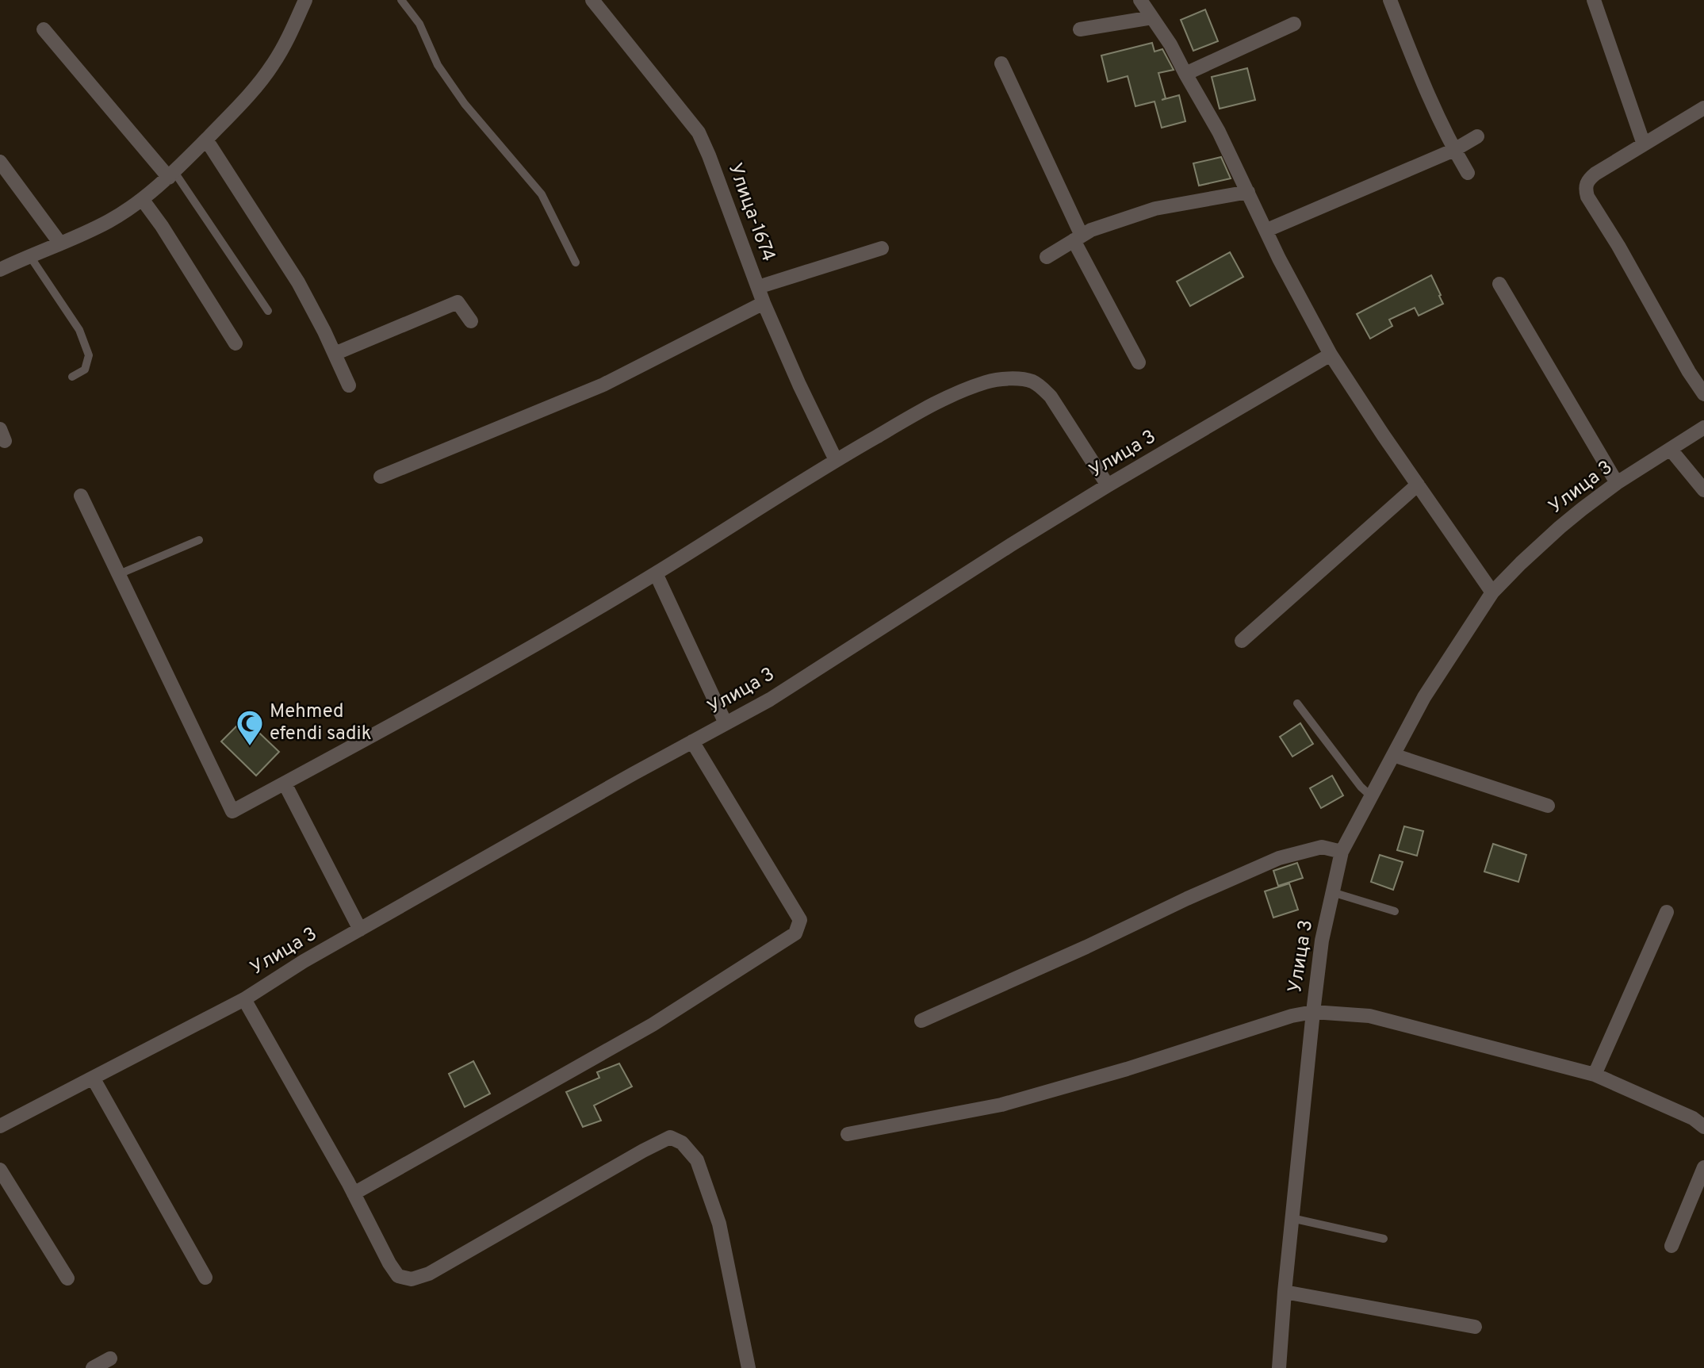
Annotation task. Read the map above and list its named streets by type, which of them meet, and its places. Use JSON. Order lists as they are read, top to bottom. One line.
{"streets":{"street":["Улица-1674","Улица 3"]},"places":{"mosque":["Mehmed efendi sadik"]}}
